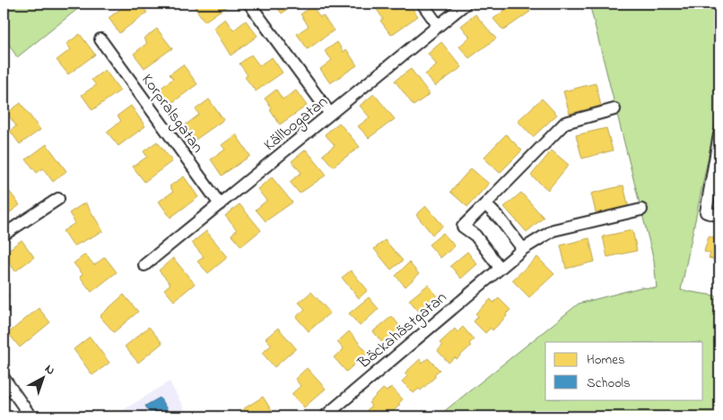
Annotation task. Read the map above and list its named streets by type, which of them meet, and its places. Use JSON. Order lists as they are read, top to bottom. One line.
{"streets":{"street":["Korpralsgatan","Källbogatan","Bäckahästgatan"]},"crossings":[["Korpralsgatan","Källbogatan"]],"legend":["Homes","Schools"],"north":"top right"}
